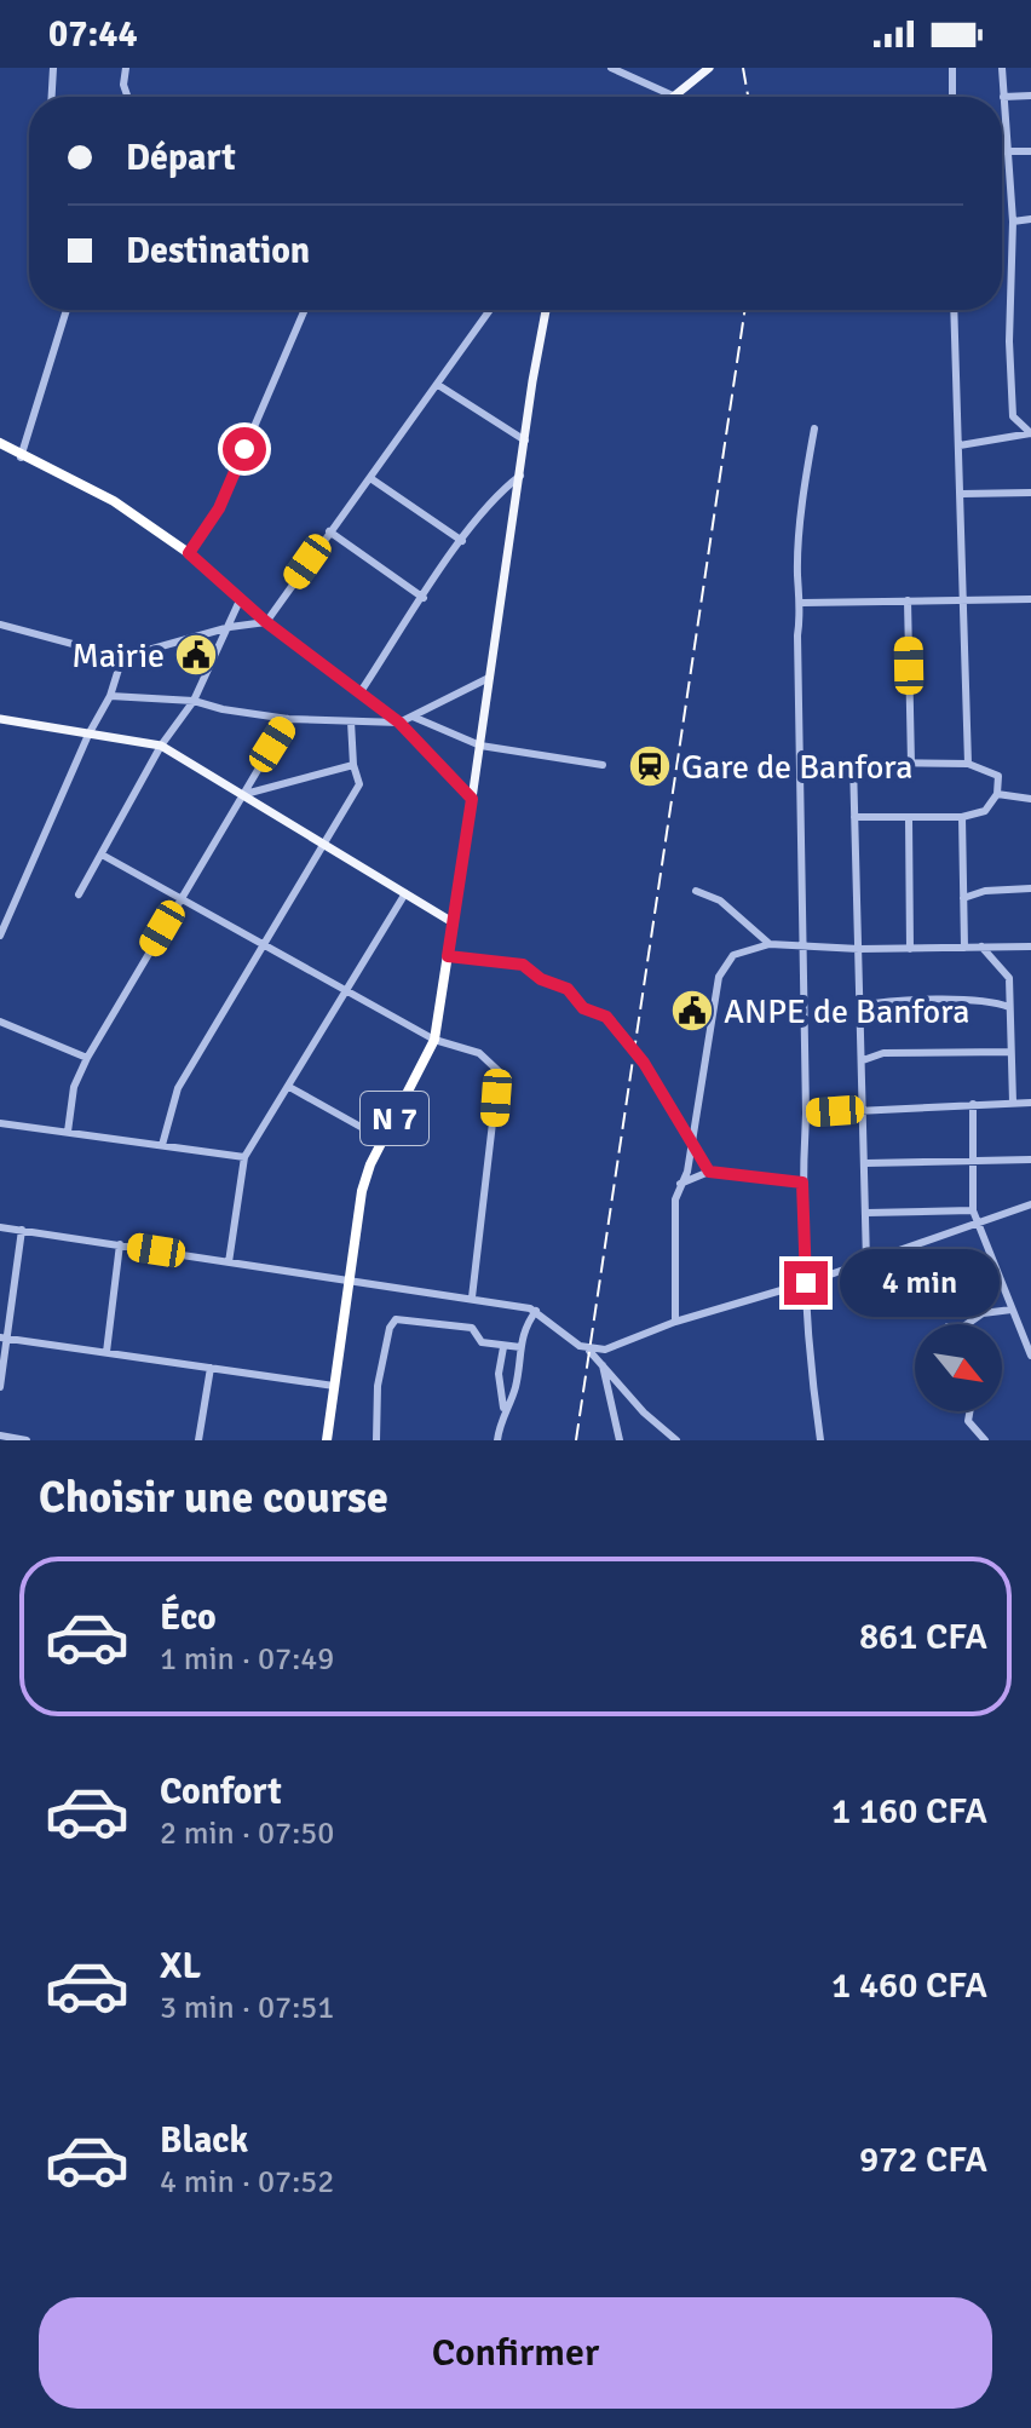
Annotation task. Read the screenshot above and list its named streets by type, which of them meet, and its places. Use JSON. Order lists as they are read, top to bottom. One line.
{"streets":{"highway":["N 7"]},"places":{"public building":["Mairie","ANPE de Banfora"],"station":["Gare de Banfora"]},"north":"bottom right","page":{"status":"07:44","banner":["Départ","Destination"],"bubble":"4 min","heading":"Choisir une course","list":[{"name":"Éco","note":"1 min · 07:49","value":"861 CFA"},{"name":"Confort","note":"2 min · 07:50","value":"1 160 CFA"},{"name":"XL","note":"3 min · 07:51","value":"1 460 CFA"},{"name":"Black","note":"4 min · 07:52","value":"972 CFA"}],"buttons":"Confirmer"}}
